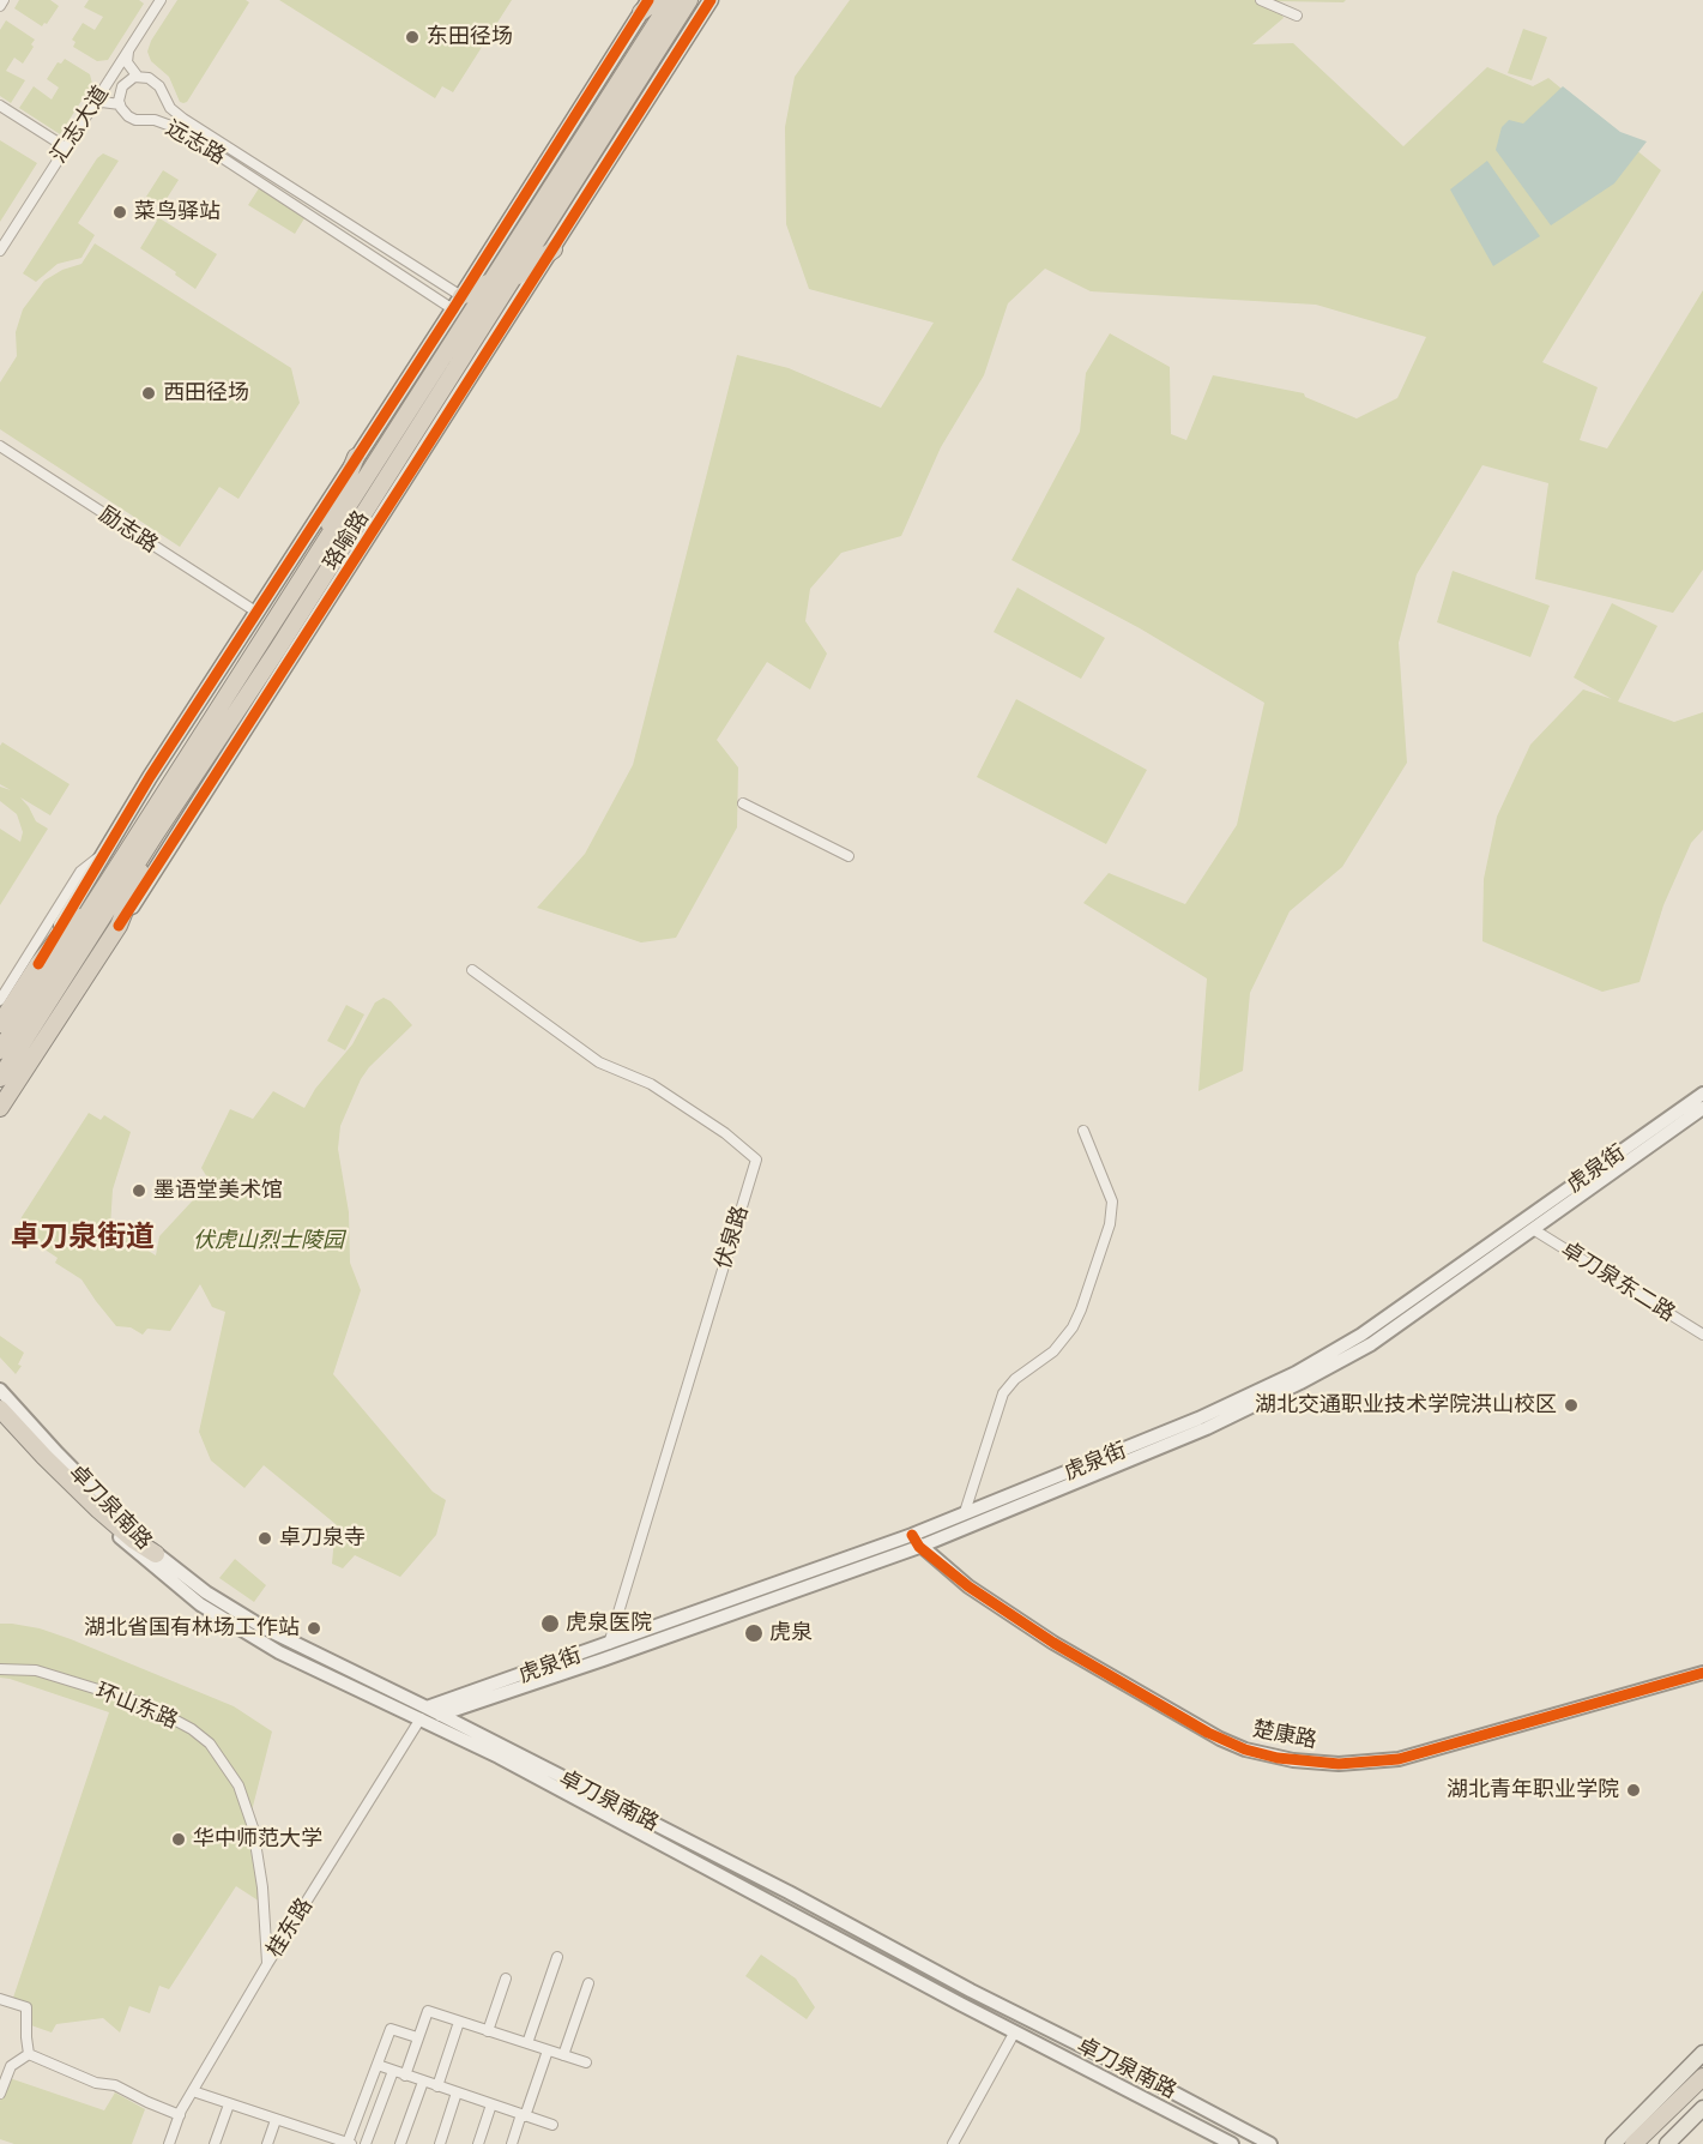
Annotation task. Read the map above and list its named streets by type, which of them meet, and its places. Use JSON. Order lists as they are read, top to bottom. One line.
{"streets":{"highway":["珞喻路"],"main road":["虎泉街","卓刀泉南路","楚康路"],"street":["汇志大道","远志路","励志路","伏泉路","卓刀泉东二路","环山东路","桂东路"]},"crossings":[["虎泉街","伏泉路"],["虎泉街","卓刀泉东二路"],["虎泉街","卓刀泉南路"],["虎泉街","楚康路"],["虎泉街","桂东路"],["卓刀泉南路","桂东路"],["环山东路","桂东路"]],"districts":["卓刀泉街道"],"parks":["伏虎山烈士陵园"],"places":["东田径场","菜鸟驿站","西田径场","墨语堂美术馆","湖北交通职业技术学院洪山校区","卓刀泉寺","虎泉医院","湖北省国有林场工作站","虎泉","湖北青年职业学院","华中师范大学"]}
